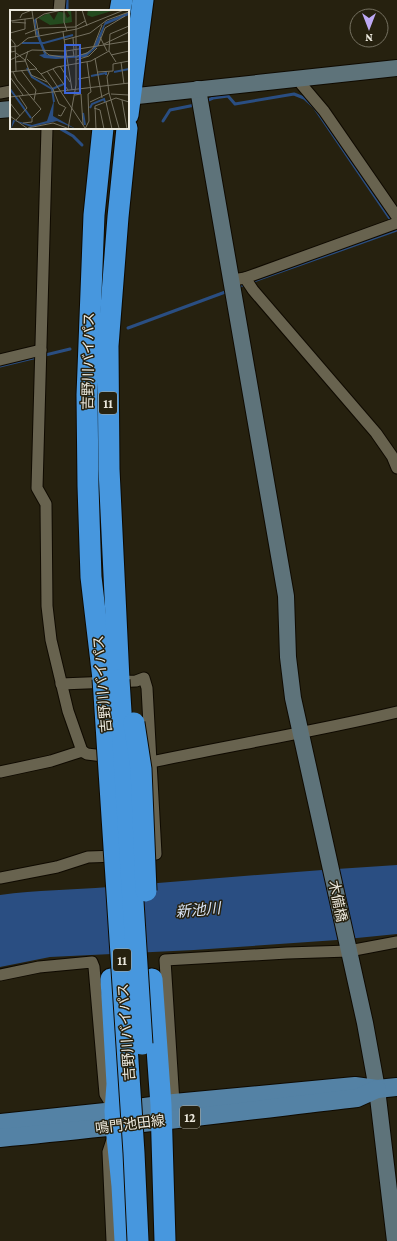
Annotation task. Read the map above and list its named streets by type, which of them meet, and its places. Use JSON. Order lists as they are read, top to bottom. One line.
{"streets":{"highway":["吉野川バイパス","11"],"main road":["12","鳴門池田線"],"street":["木備橋"]},"crossings":[["吉野川バイパス","11"],["11","鳴門池田線"],["木備橋","鳴門池田線"]],"water":["新池川"],"north":"bottom"}
